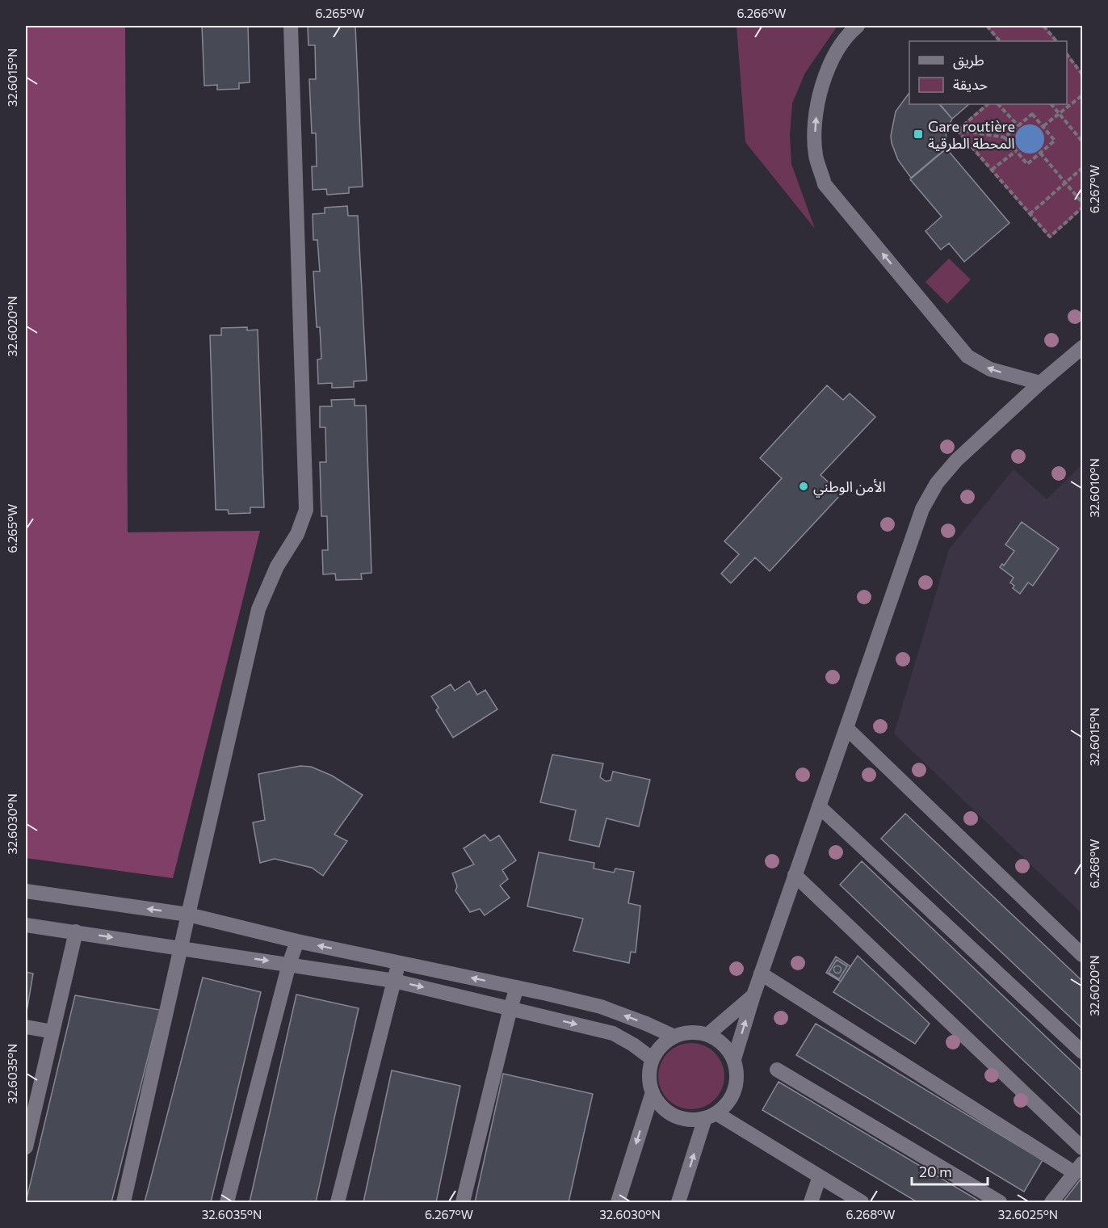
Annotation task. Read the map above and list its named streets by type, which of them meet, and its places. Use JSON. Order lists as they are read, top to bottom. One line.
{"places":{"transit":["Gare routière المحطة الطرقية"],"other":["الأمن الوطني"]},"legend":["طريق","حديقة"],"scale_bar":"20 m","coordinates":["6.265°W","6.266°W","32.6015°N","6.267°W","32.6020°N","32.6010°N","32.6030°N","6.268°W","32.6035°N","32.6025°N"]}
